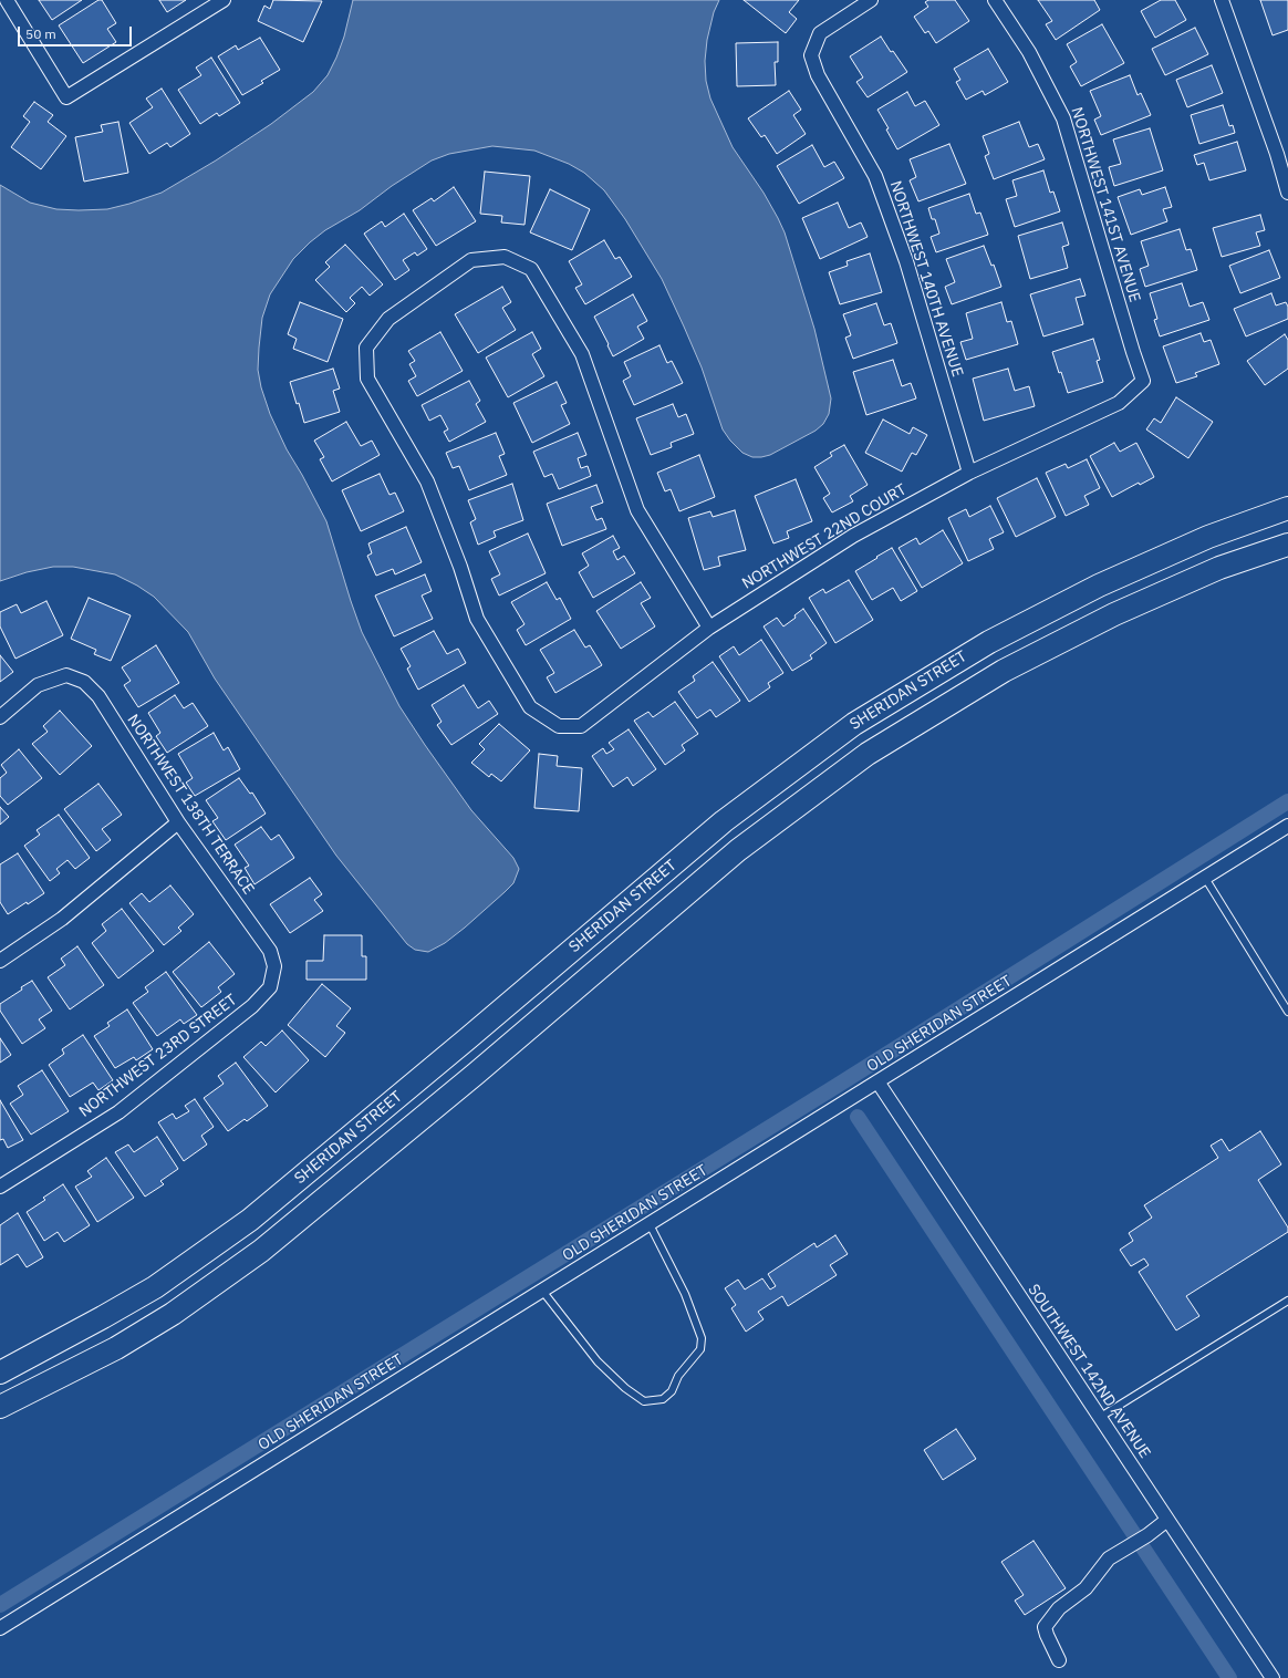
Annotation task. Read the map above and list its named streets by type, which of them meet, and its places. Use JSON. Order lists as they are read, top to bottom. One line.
{"streets":{"main road":["SHERIDAN STREET"],"street":["NORTHWEST 141ST AVENUE","NORTHWEST 140TH AVENUE","NORTHWEST 22ND COURT","NORTHWEST 138TH TERRACE","OLD SHERIDAN STREET","NORTHWEST 23RD STREET","SOUTHWEST 142ND AVENUE"]},"crossings":[["NORTHWEST 141ST AVENUE","NORTHWEST 22ND COURT"],["NORTHWEST 140TH AVENUE","NORTHWEST 22ND COURT"],["NORTHWEST 138TH TERRACE","NORTHWEST 23RD STREET"],["OLD SHERIDAN STREET","SOUTHWEST 142ND AVENUE"]],"scale_bar":"50 m"}
